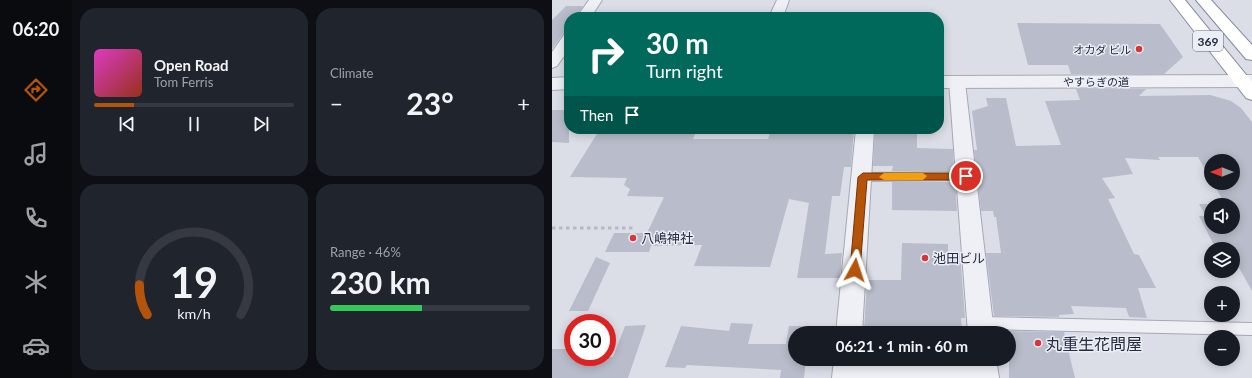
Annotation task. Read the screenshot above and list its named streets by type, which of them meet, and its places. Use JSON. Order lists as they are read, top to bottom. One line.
{"streets":{"highway":["369"],"street":["やすらぎの道"]},"crossings":[["369","やすらぎの道"]],"places":["オカダ ビル","八嶋神社","池田ビル","丸重生花問屋"],"north":"left","page":{"tabs":"06:20","tile":["Climate",["Range · 46%","230 km"]],"turn":["30 m","Turn right"],"song":["Open Road","Tom Ferris"],"heat":["−","23°","+"],"then":"Then","map_buttons":["+","−"],"limit":"30","trip":"06:21 · 1 min · 60 m","gauge":["19","km/h"]}}
